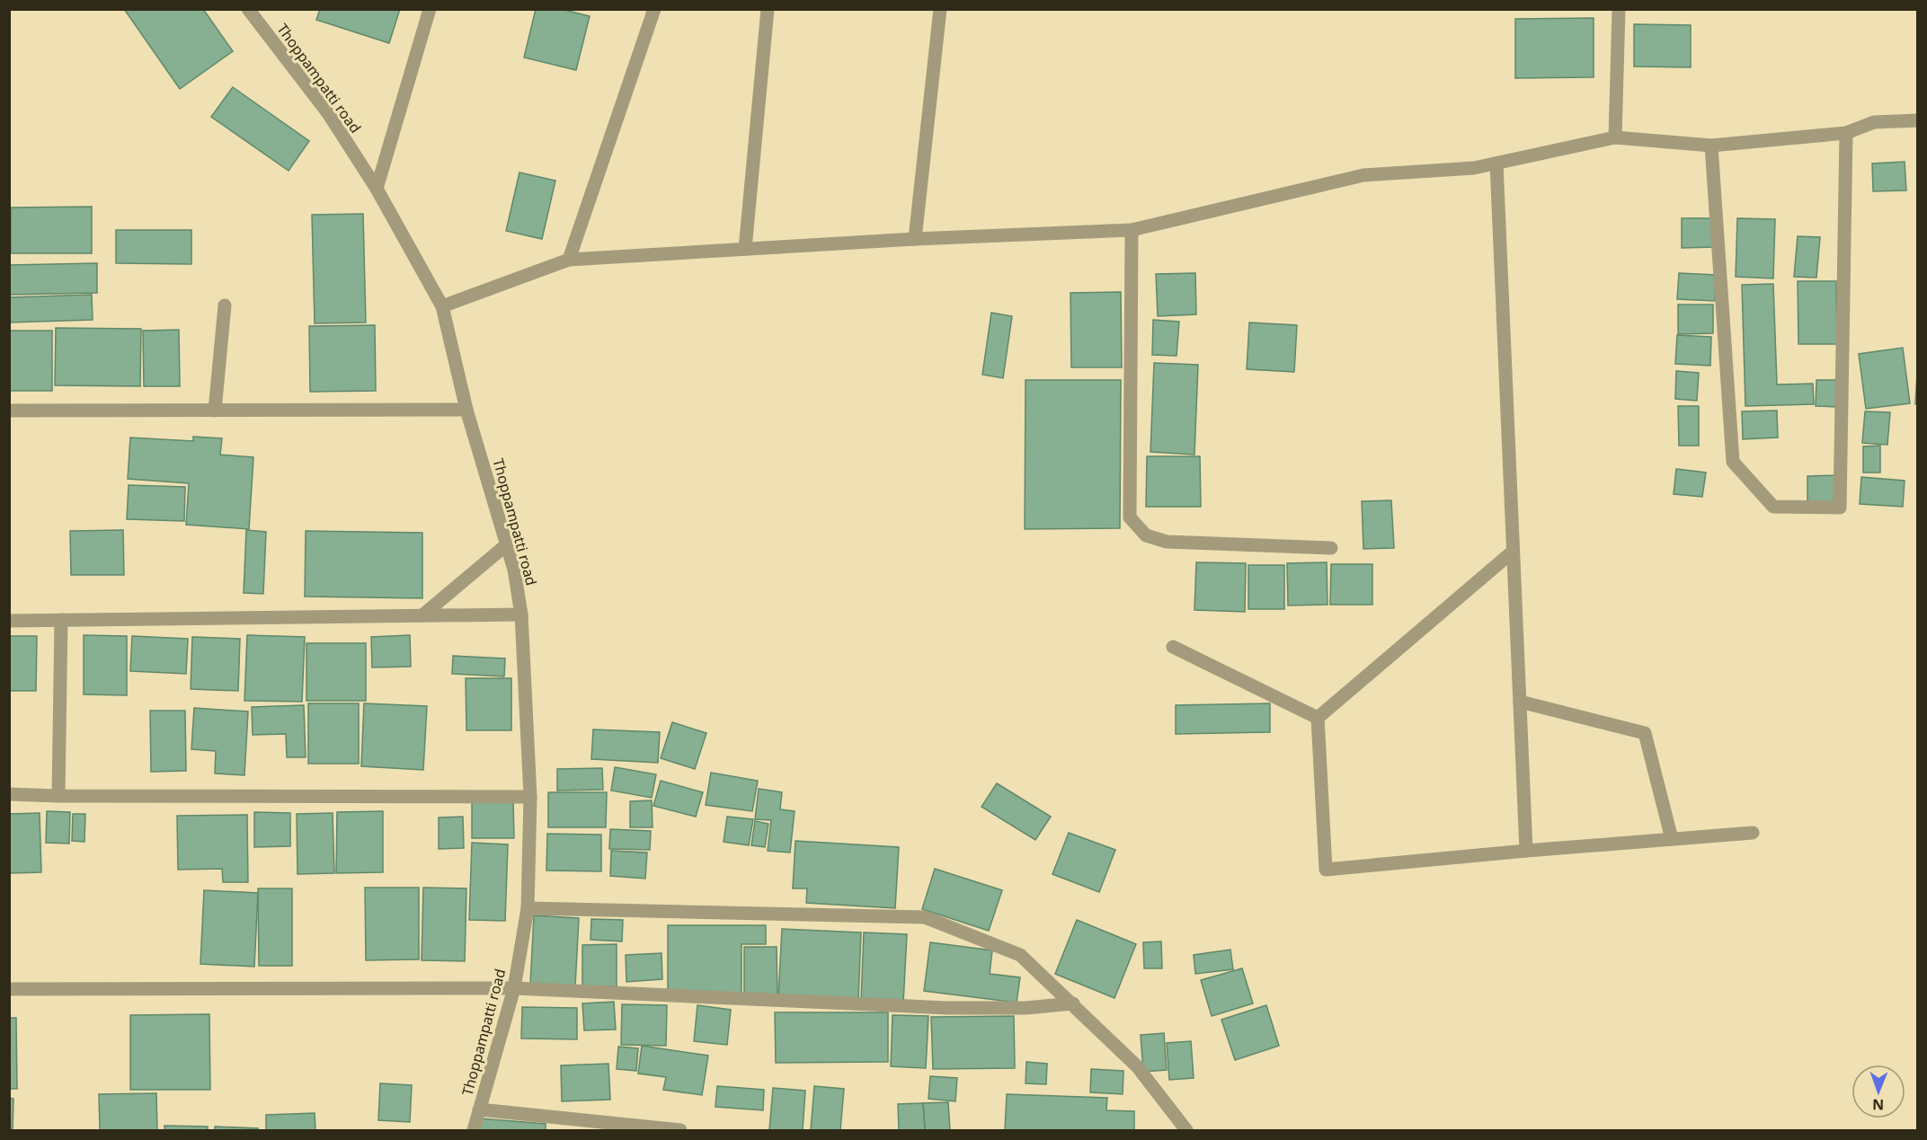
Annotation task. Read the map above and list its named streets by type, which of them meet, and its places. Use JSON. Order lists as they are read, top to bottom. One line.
{"streets":{"street":["Thoppampatti road"]},"north":"bottom"}
